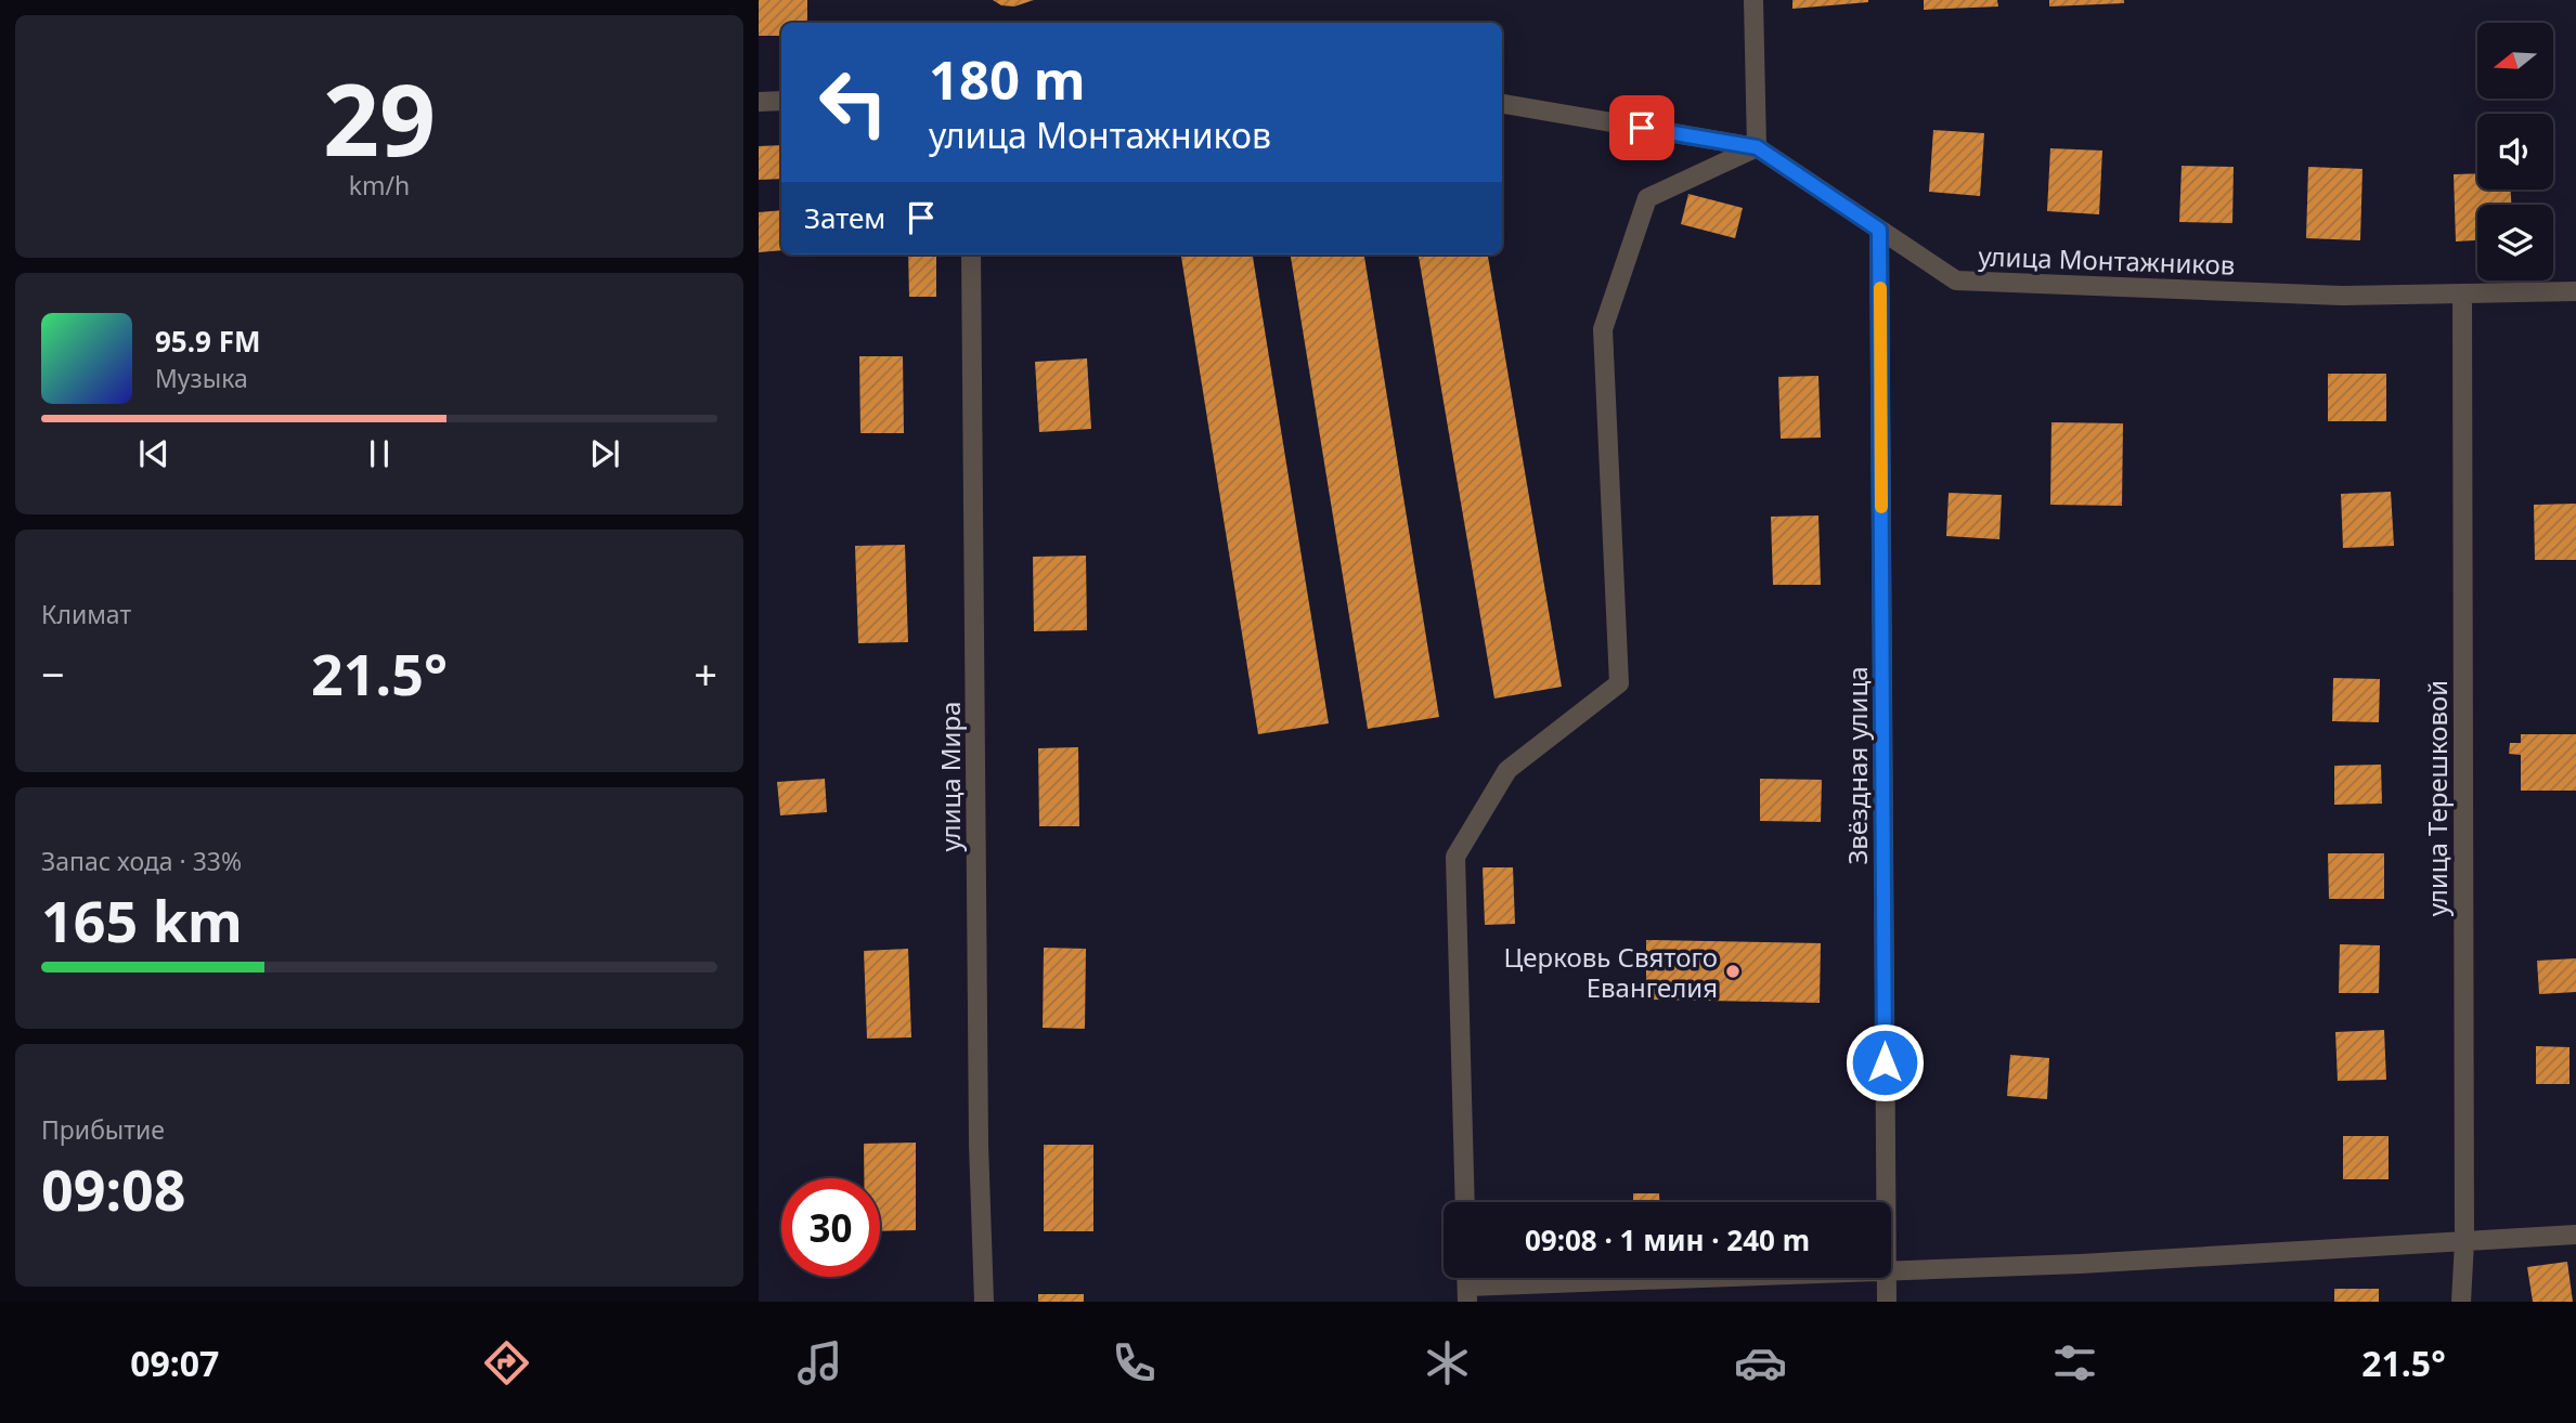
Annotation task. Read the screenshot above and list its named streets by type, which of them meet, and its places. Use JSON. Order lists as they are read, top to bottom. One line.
{"streets":{"street":["улица Монтажников","Звёздная улица","улица Мира","улица Терешковой"]},"crossings":[["улица Монтажников","Звёздная улица"],["улица Монтажников","улица Терешковой"]],"places":["Церковь Святого Евангелия"],"north":"left","page":{"tile":[["29","km/h"],"Климат",["Запас хода · 33%","165 km"],["Прибытие","09:08"]],"turn":["180 m","улица Монтажников"],"then":"Затем","song":["95.9 FM","Музыка"],"heat":["−","21.5°","+"],"limit":"30","trip":"09:08 · 1 мин · 240 m","tabs":["09:07","21.5°"]}}
